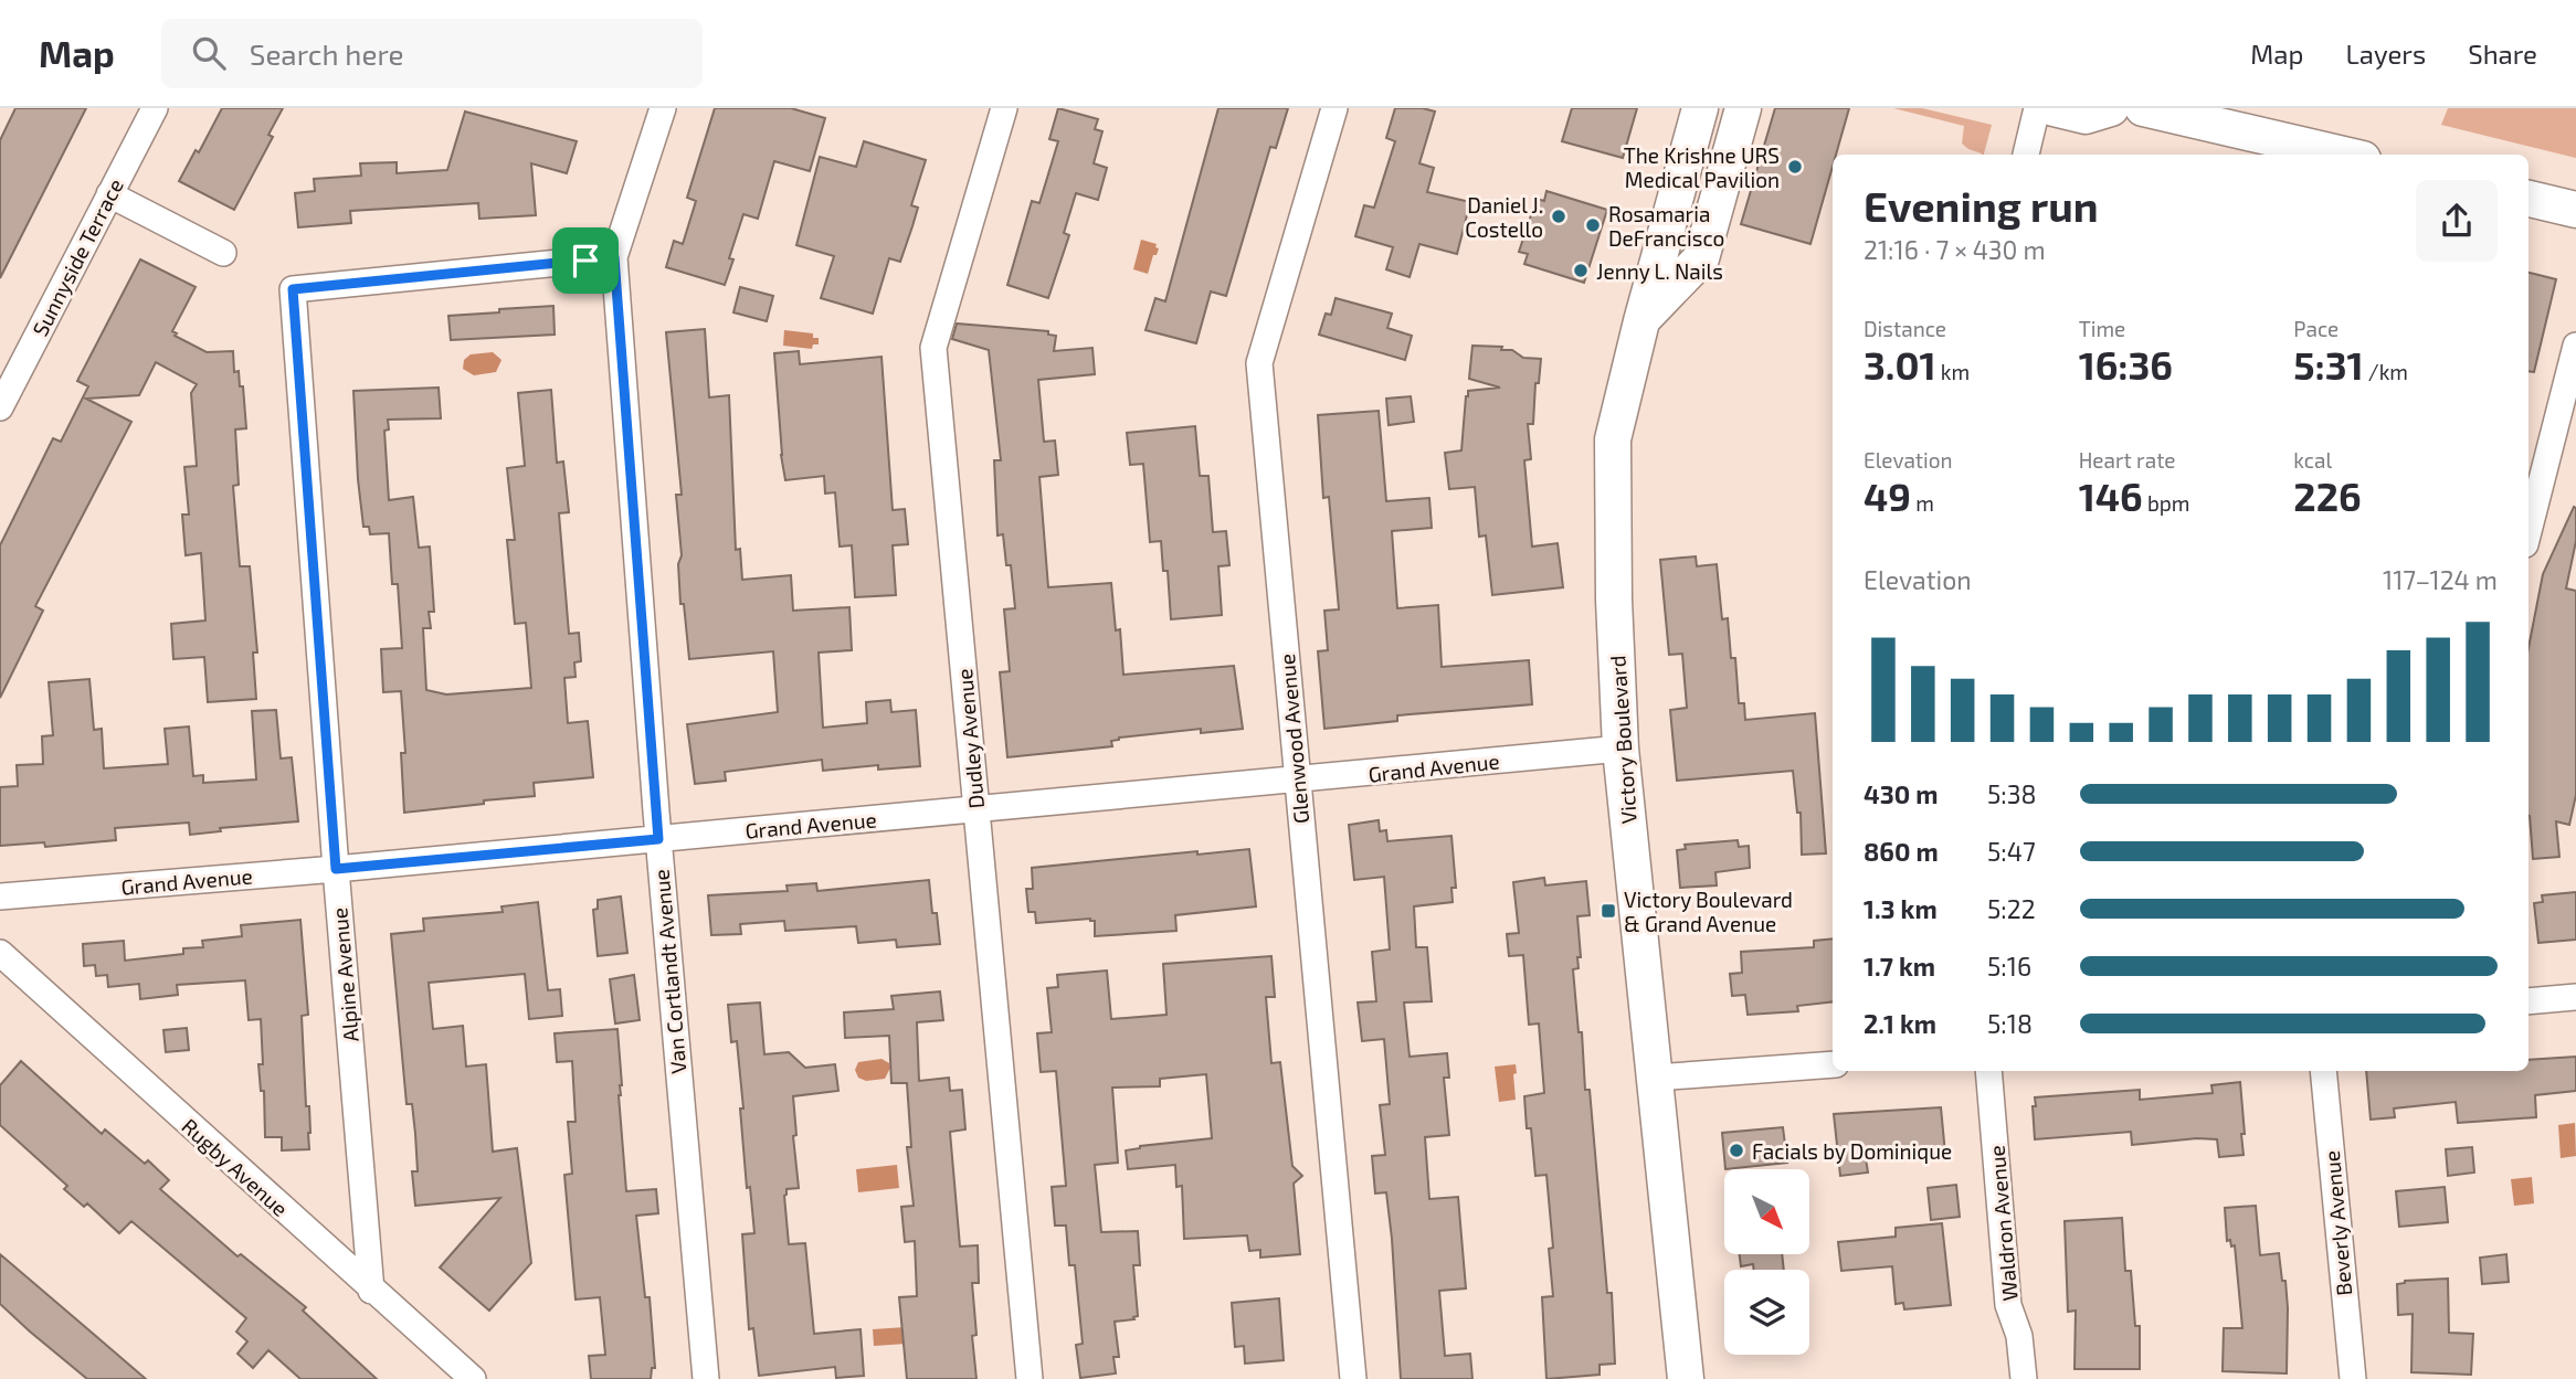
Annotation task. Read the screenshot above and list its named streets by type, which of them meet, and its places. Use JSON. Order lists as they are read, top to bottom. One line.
{"streets":{"main road":["Victory Boulevard"],"street":["Sunnyside Terrace","Dudley Avenue","Glenwood Avenue","Grand Avenue","Van Cortlandt Avenue","Alpine Avenue","Rugby Avenue","Waldron Avenue","Beverly Avenue"]},"crossings":[["Dudley Avenue","Grand Avenue"],["Glenwood Avenue","Grand Avenue"],["Victory Boulevard","Grand Avenue"],["Grand Avenue","Van Cortlandt Avenue"],["Grand Avenue","Alpine Avenue"],["Van Cortlandt Avenue","Alpine Avenue"],["Alpine Avenue","Rugby Avenue"]],"places":{"other":["The Krishne URS Medical Pavilion","Daniel J. Costello","Rosamaria DeFrancisco","Jenny L. Nails","Facials by Dominique"],"transit":["Victory Boulevard & Grand Avenue"]},"north":"bottom right","page":{"header":"Map","search":"Search here","nav":["Map","Layers","Share"],"heading":["Evening run","21:16 · 7 × 430 m"],"stats":[["Distance","3.01 km"],["Time","16:36"],["Pace","5:31 /km"],["Elevation","49 m"],["Heart rate","146 bpm"],["kcal","226"]],"chart":["Elevation","117–124 m"],"list":[{"name":"430 m","note":"5:38"},{"name":"860 m","note":"5:47"},{"name":"1.3 km","note":"5:22"},{"name":"1.7 km","note":"5:16"},{"name":"2.1 km","note":"5:18"}]}}
